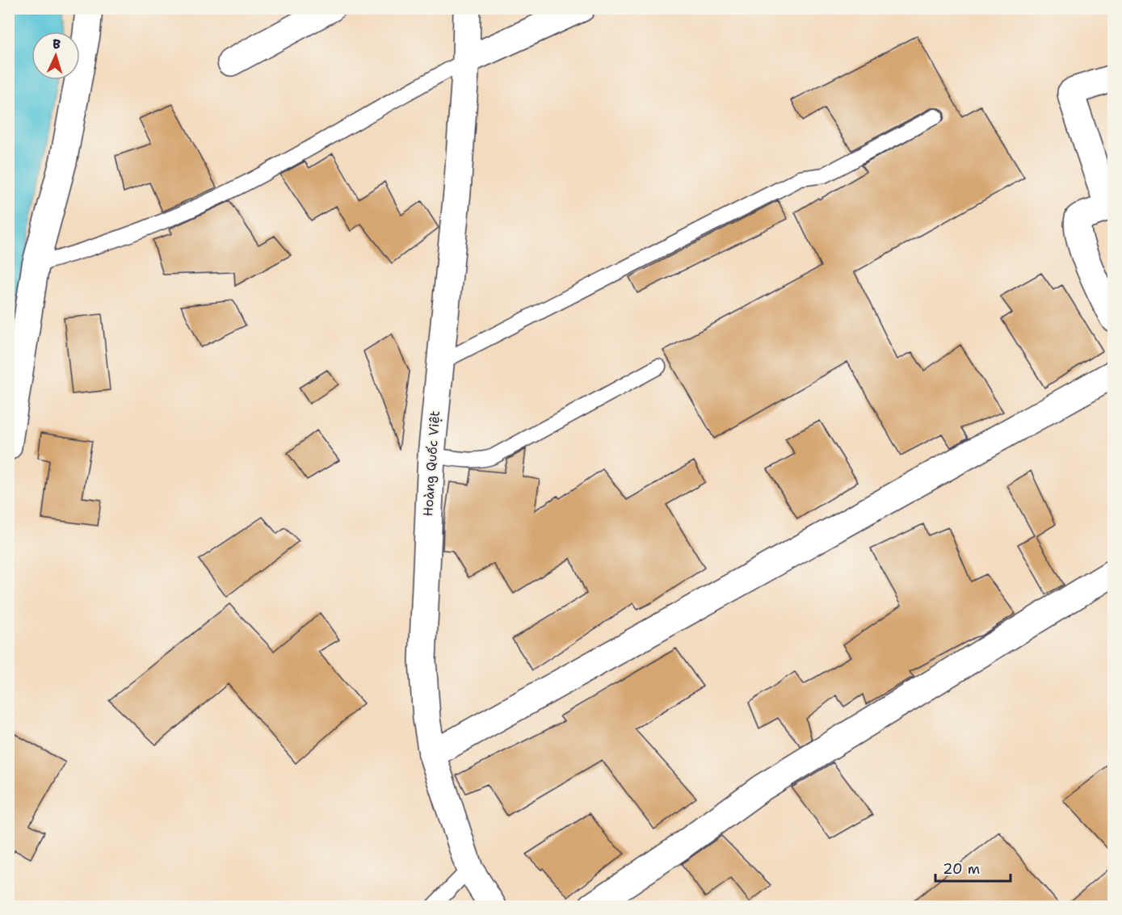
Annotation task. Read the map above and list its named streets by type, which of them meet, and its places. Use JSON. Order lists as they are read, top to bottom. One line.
{"streets":{"street":["Hoàng Quốc Việt"]},"scale_bar":"20 m","north":"top"}
